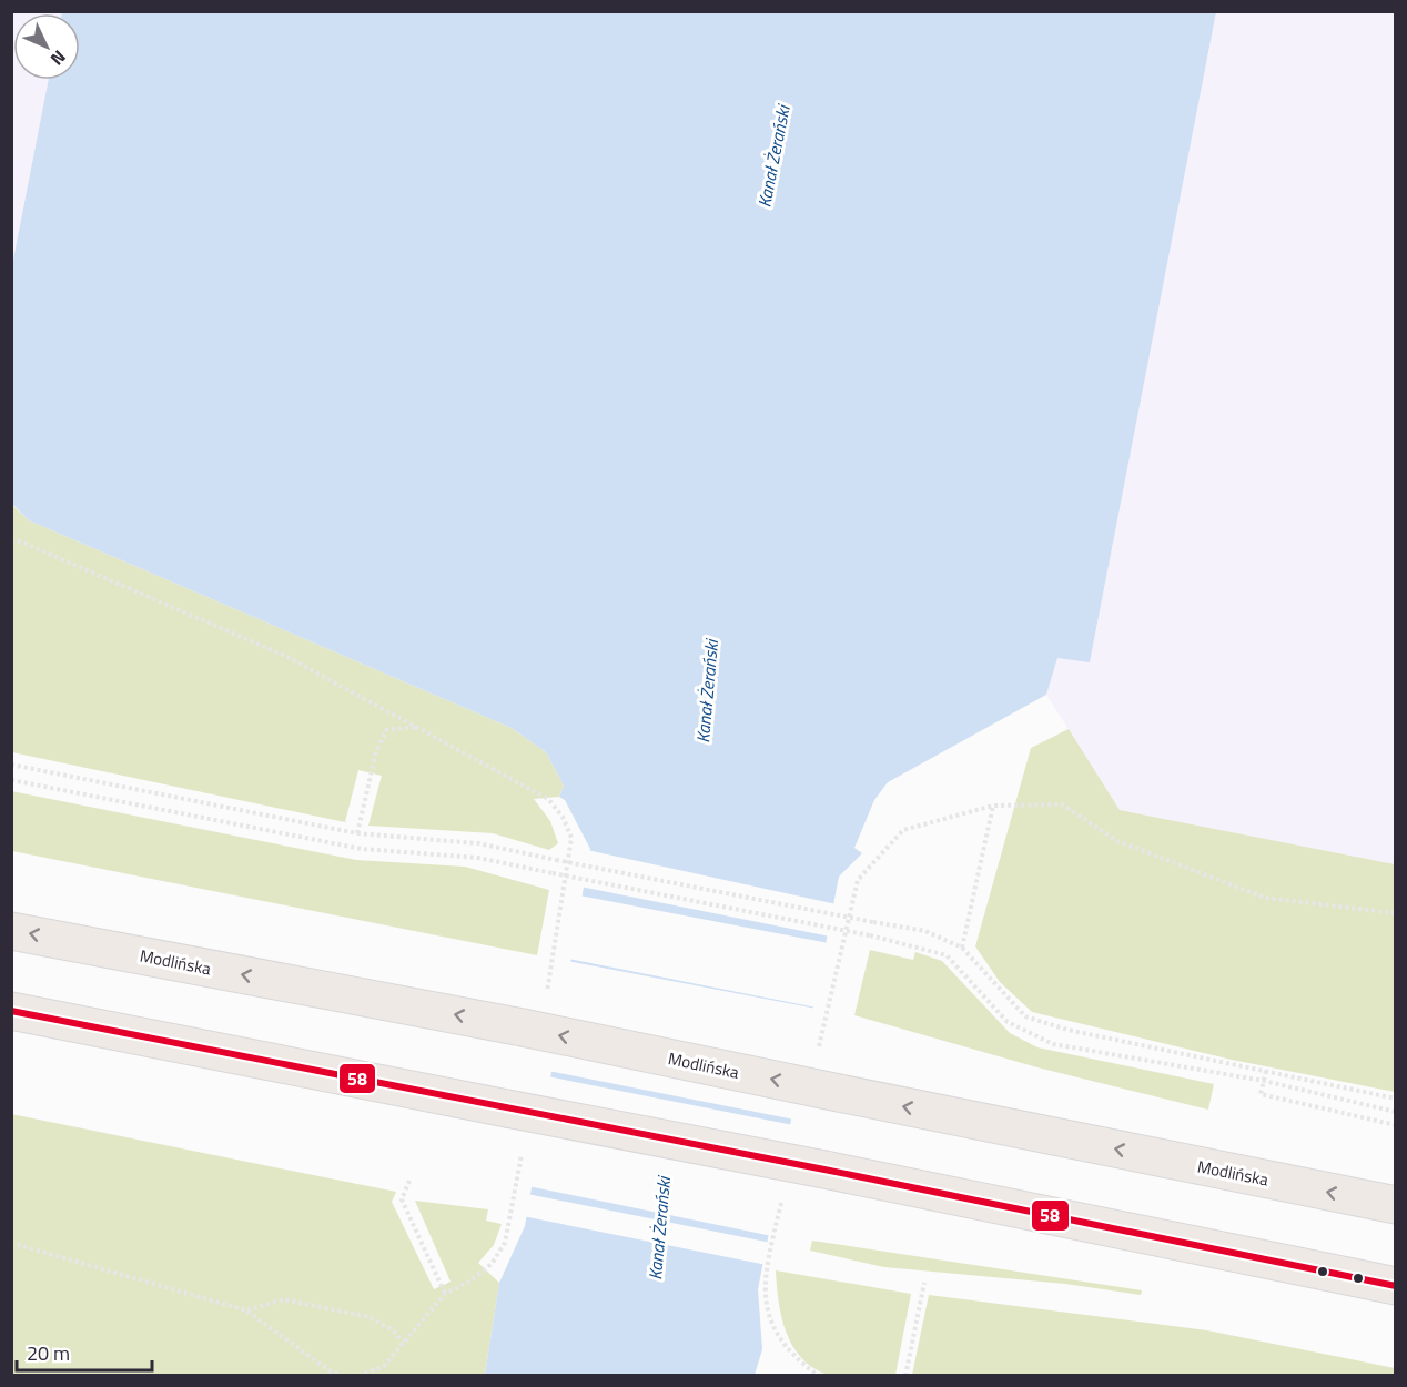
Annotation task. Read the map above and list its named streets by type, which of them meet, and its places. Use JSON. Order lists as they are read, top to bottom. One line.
{"streets":{"main road":["Modlińska"]},"water":["Kanał Żerański"],"lines":["transit line 58"],"scale_bar":"20 m","north":"bottom right"}
